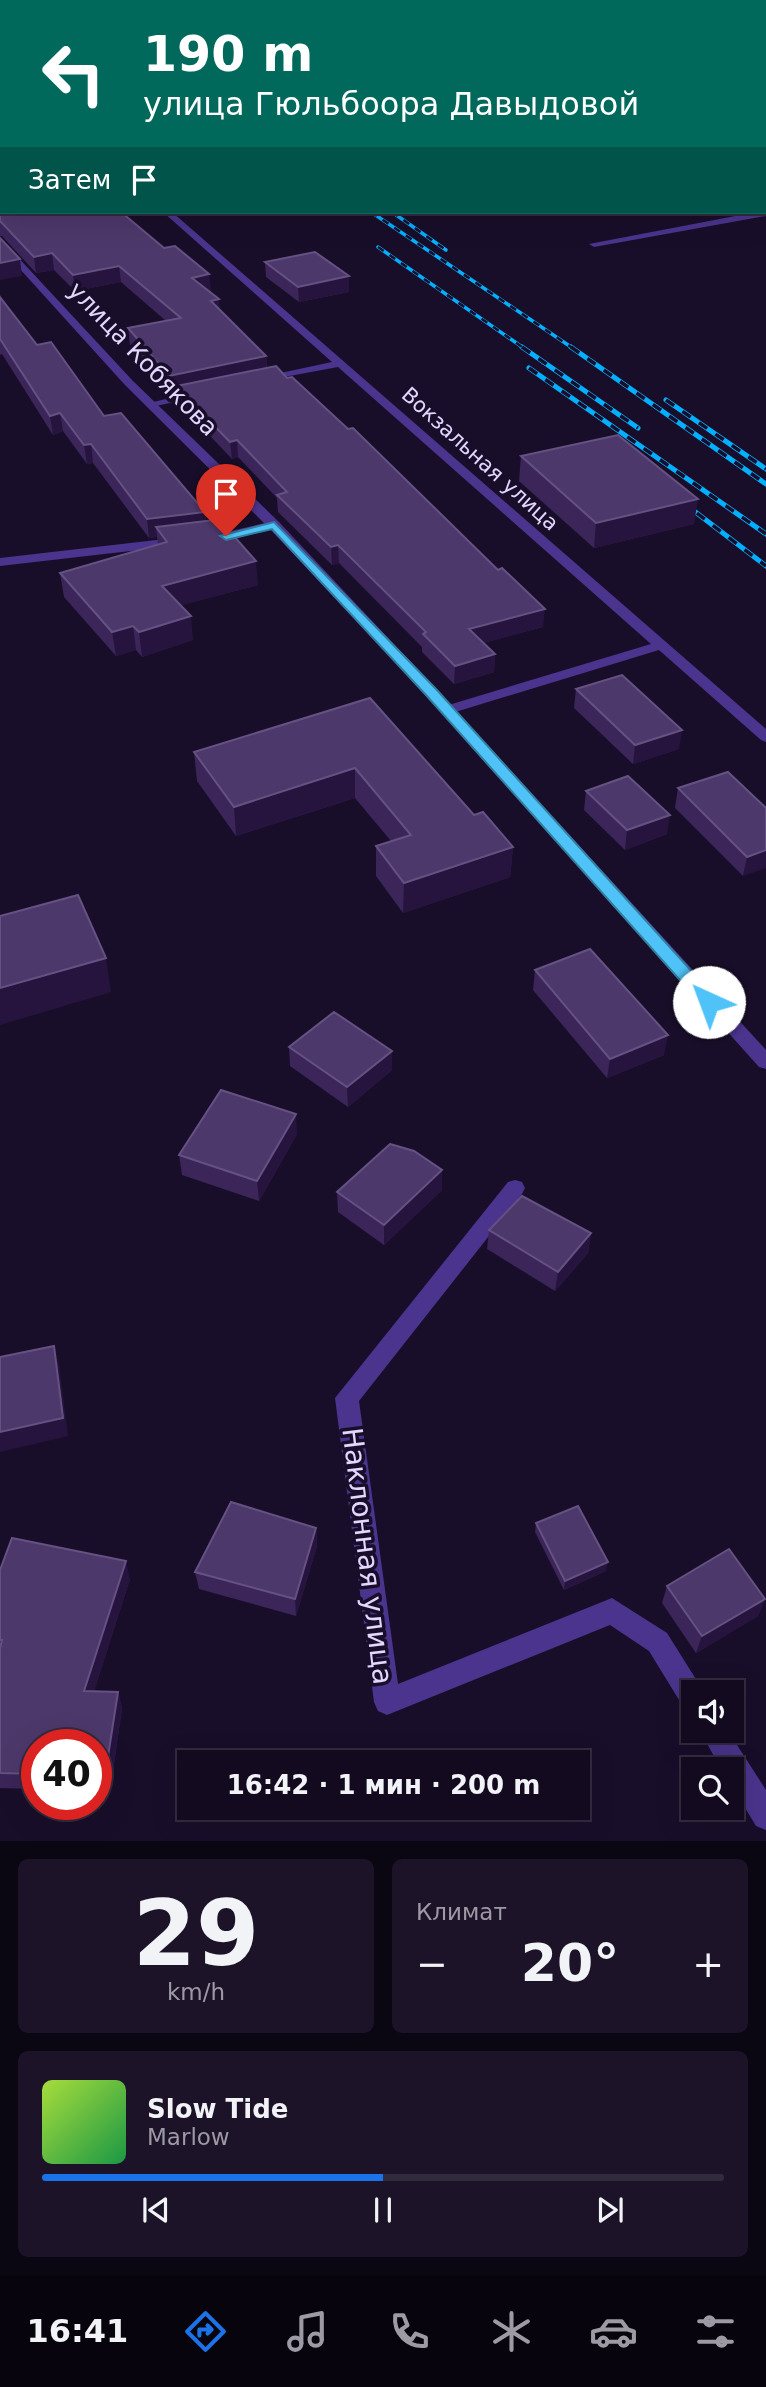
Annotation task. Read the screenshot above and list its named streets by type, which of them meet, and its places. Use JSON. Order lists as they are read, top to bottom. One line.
{"streets":{"street":["улица Кобякова","Вокзальная улица","Наклонная улица"]},"page":{"turn":["190 m","улица Гюльбоора Давыдовой"],"then":"Затем","limit":"40","trip":"16:42 · 1 мин · 200 m","tile":[["29","km/h"],"Климат"],"heat":["−","20°","+"],"song":["Slow Tide","Marlow"],"tabs":"16:41"}}
